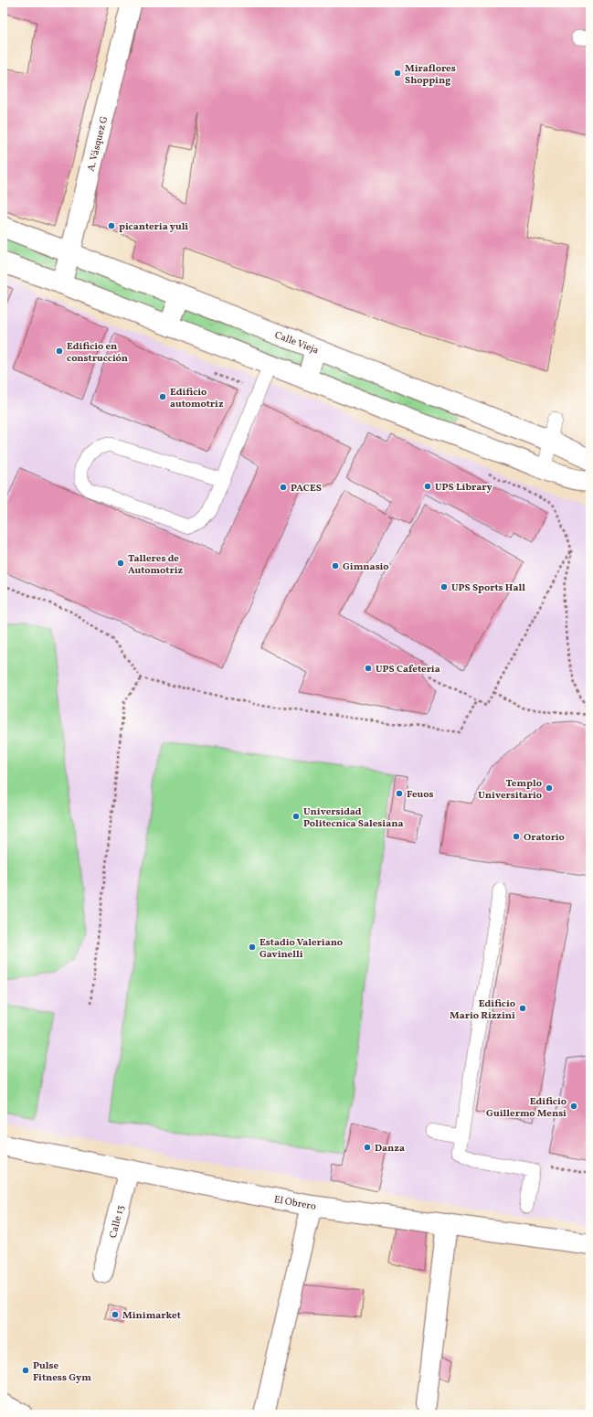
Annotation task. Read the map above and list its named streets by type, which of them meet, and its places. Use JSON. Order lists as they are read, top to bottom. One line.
{"streets":{"street":["A. Vásquez G","Calle Vieja","El Obrero","Calle 13"]},"crossings":[["A. Vásquez G","Calle Vieja"],["El Obrero","Calle 13"]],"places":["Miraflores Shopping","picanteria yuli","Edificio en construcción","Edificio automotriz","UPS Library","PACES","Talleres de Automotriz","Gimnasio","UPS Sports Hall","UPS Cafeteria","Templo Universitario","Feuos","Universidad Politecnica Salesiana","Oratorio","Estadio Valeriano Gavinelli","Edificio Mario Rizzini","Edificio Guillermo Mensi","Danza","Minimarket","Pulse Fitness Gym"]}
